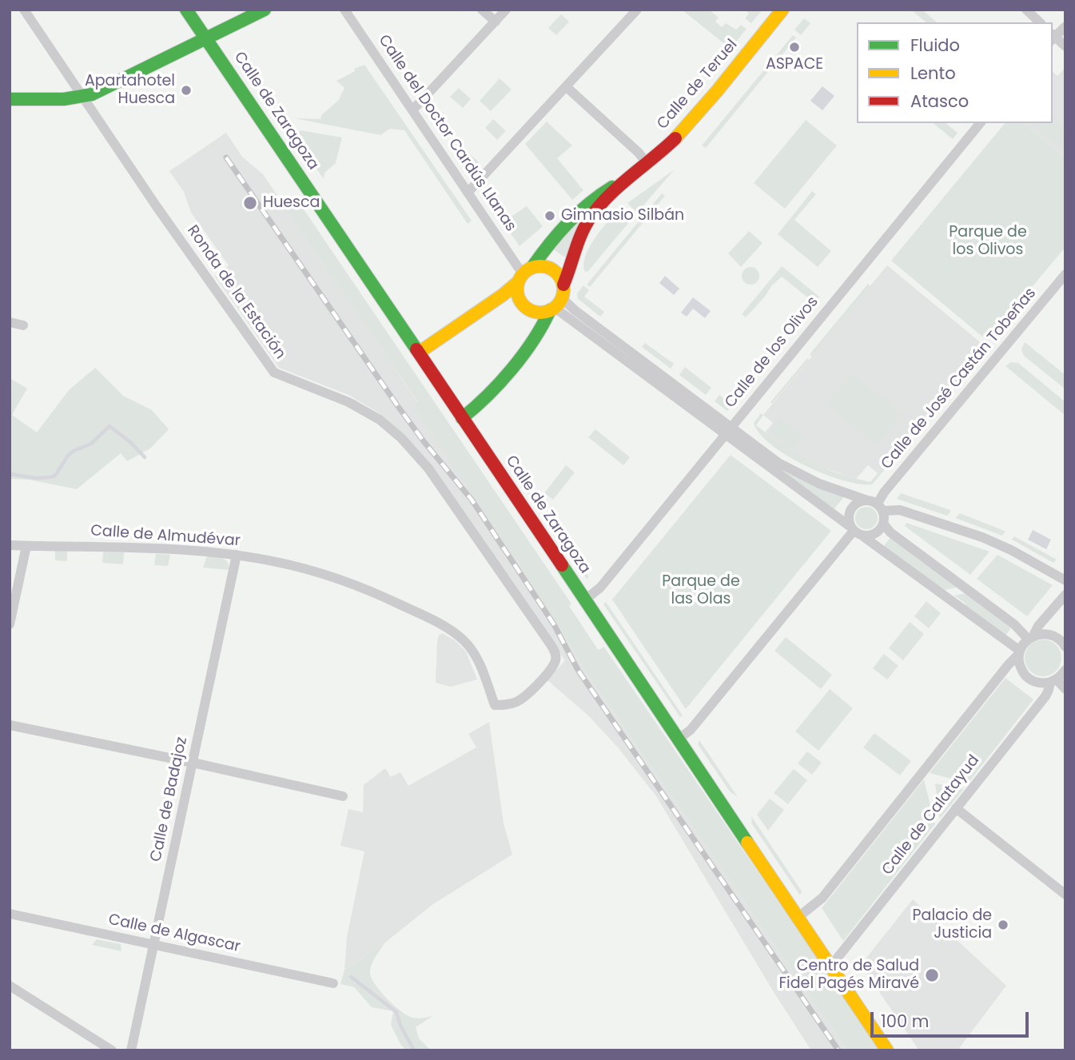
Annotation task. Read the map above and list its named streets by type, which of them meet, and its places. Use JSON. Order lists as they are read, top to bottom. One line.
{"streets":{"main road":["Calle de Teruel","Calle de Zaragoza"],"street":["Calle del Doctor Cardús Llanas","Ronda de la Estación","Calle de los Olivos","Calle de José Castán Tobeñas","Calle de Almudévar","Calle de Badajoz","Calle de Calatayud","Calle de Algascar"]},"crossings":[["Calle de Teruel","Calle de Zaragoza"],["Calle de Teruel","Calle del Doctor Cardús Llanas"],["Calle de Zaragoza","Calle de los Olivos"],["Calle de Zaragoza","Calle de Calatayud"],["Ronda de la Estación","Calle de Almudévar"],["Calle de Almudévar","Calle de Badajoz"],["Calle de Badajoz","Calle de Algascar"]],"parks":["Parque de los Olivos","Parque de las Olas"],"places":["ASPACE","Apartahotel Huesca","Huesca","Gimnasio Silbán","Palacio de Justicia","Centro de Salud Fidel Pagés Miravé"],"legend":["Fluido","Lento","Atasco"],"scale_bar":"100 m"}
